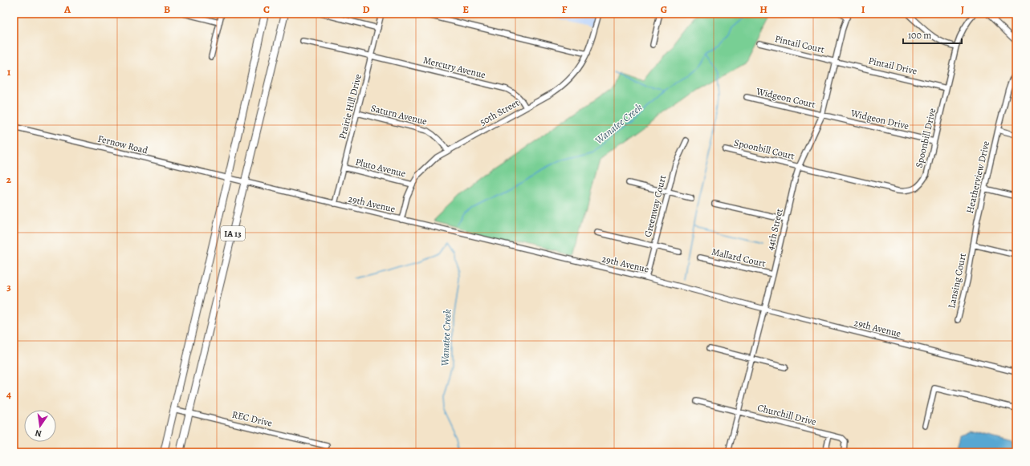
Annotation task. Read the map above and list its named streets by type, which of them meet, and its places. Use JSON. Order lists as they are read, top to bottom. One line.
{"streets":{"highway":["IA 13"],"street":["Pintail Court","Pintail Drive","Mercury Avenue","Widgeon Court","Prairie Hill Drive","50th Street","Saturn Avenue","Widgeon Drive","Spoonbill Drive","Fernow Road","Spoonbill Court","Pluto Avenue","Heatherview Drive","29th Avenue","Greenway Court","44th Street","Mallard Court","Lansing Court","Churchill Drive","REC Drive"]},"crossings":[["Pintail Court","Pintail Drive"],["Pintail Court","44th Street"],["Pintail Drive","Spoonbill Drive"],["Pintail Drive","44th Street"],["Mercury Avenue","Prairie Hill Drive"],["Mercury Avenue","50th Street"],["Widgeon Court","Widgeon Drive"],["Widgeon Court","44th Street"],["Prairie Hill Drive","Saturn Avenue"],["Prairie Hill Drive","Pluto Avenue"],["Prairie Hill Drive","29th Avenue"],["50th Street","Saturn Avenue"],["50th Street","Pluto Avenue"],["50th Street","29th Avenue"],["Widgeon Drive","Spoonbill Drive"],["Widgeon Drive","44th Street"],["Spoonbill Drive","Spoonbill Court"],["Spoonbill Drive","44th Street"],["Fernow Road","29th Avenue"],["Fernow Road","IA 13"],["Spoonbill Court","44th Street"],["Heatherview Drive","Lansing Court"],["29th Avenue","Greenway Court"],["29th Avenue","44th Street"],["29th Avenue","IA 13"],["44th Street","Mallard Court"],["44th Street","Churchill Drive"],["IA 13","REC Drive"]],"water":["Wanatee Creek"],"scale_bar":"100 m","north":"bottom","grid":{"columns":["A","B","C","D","E","F","G","H","I","J"],"rows":["1","2","3","4"]}}
